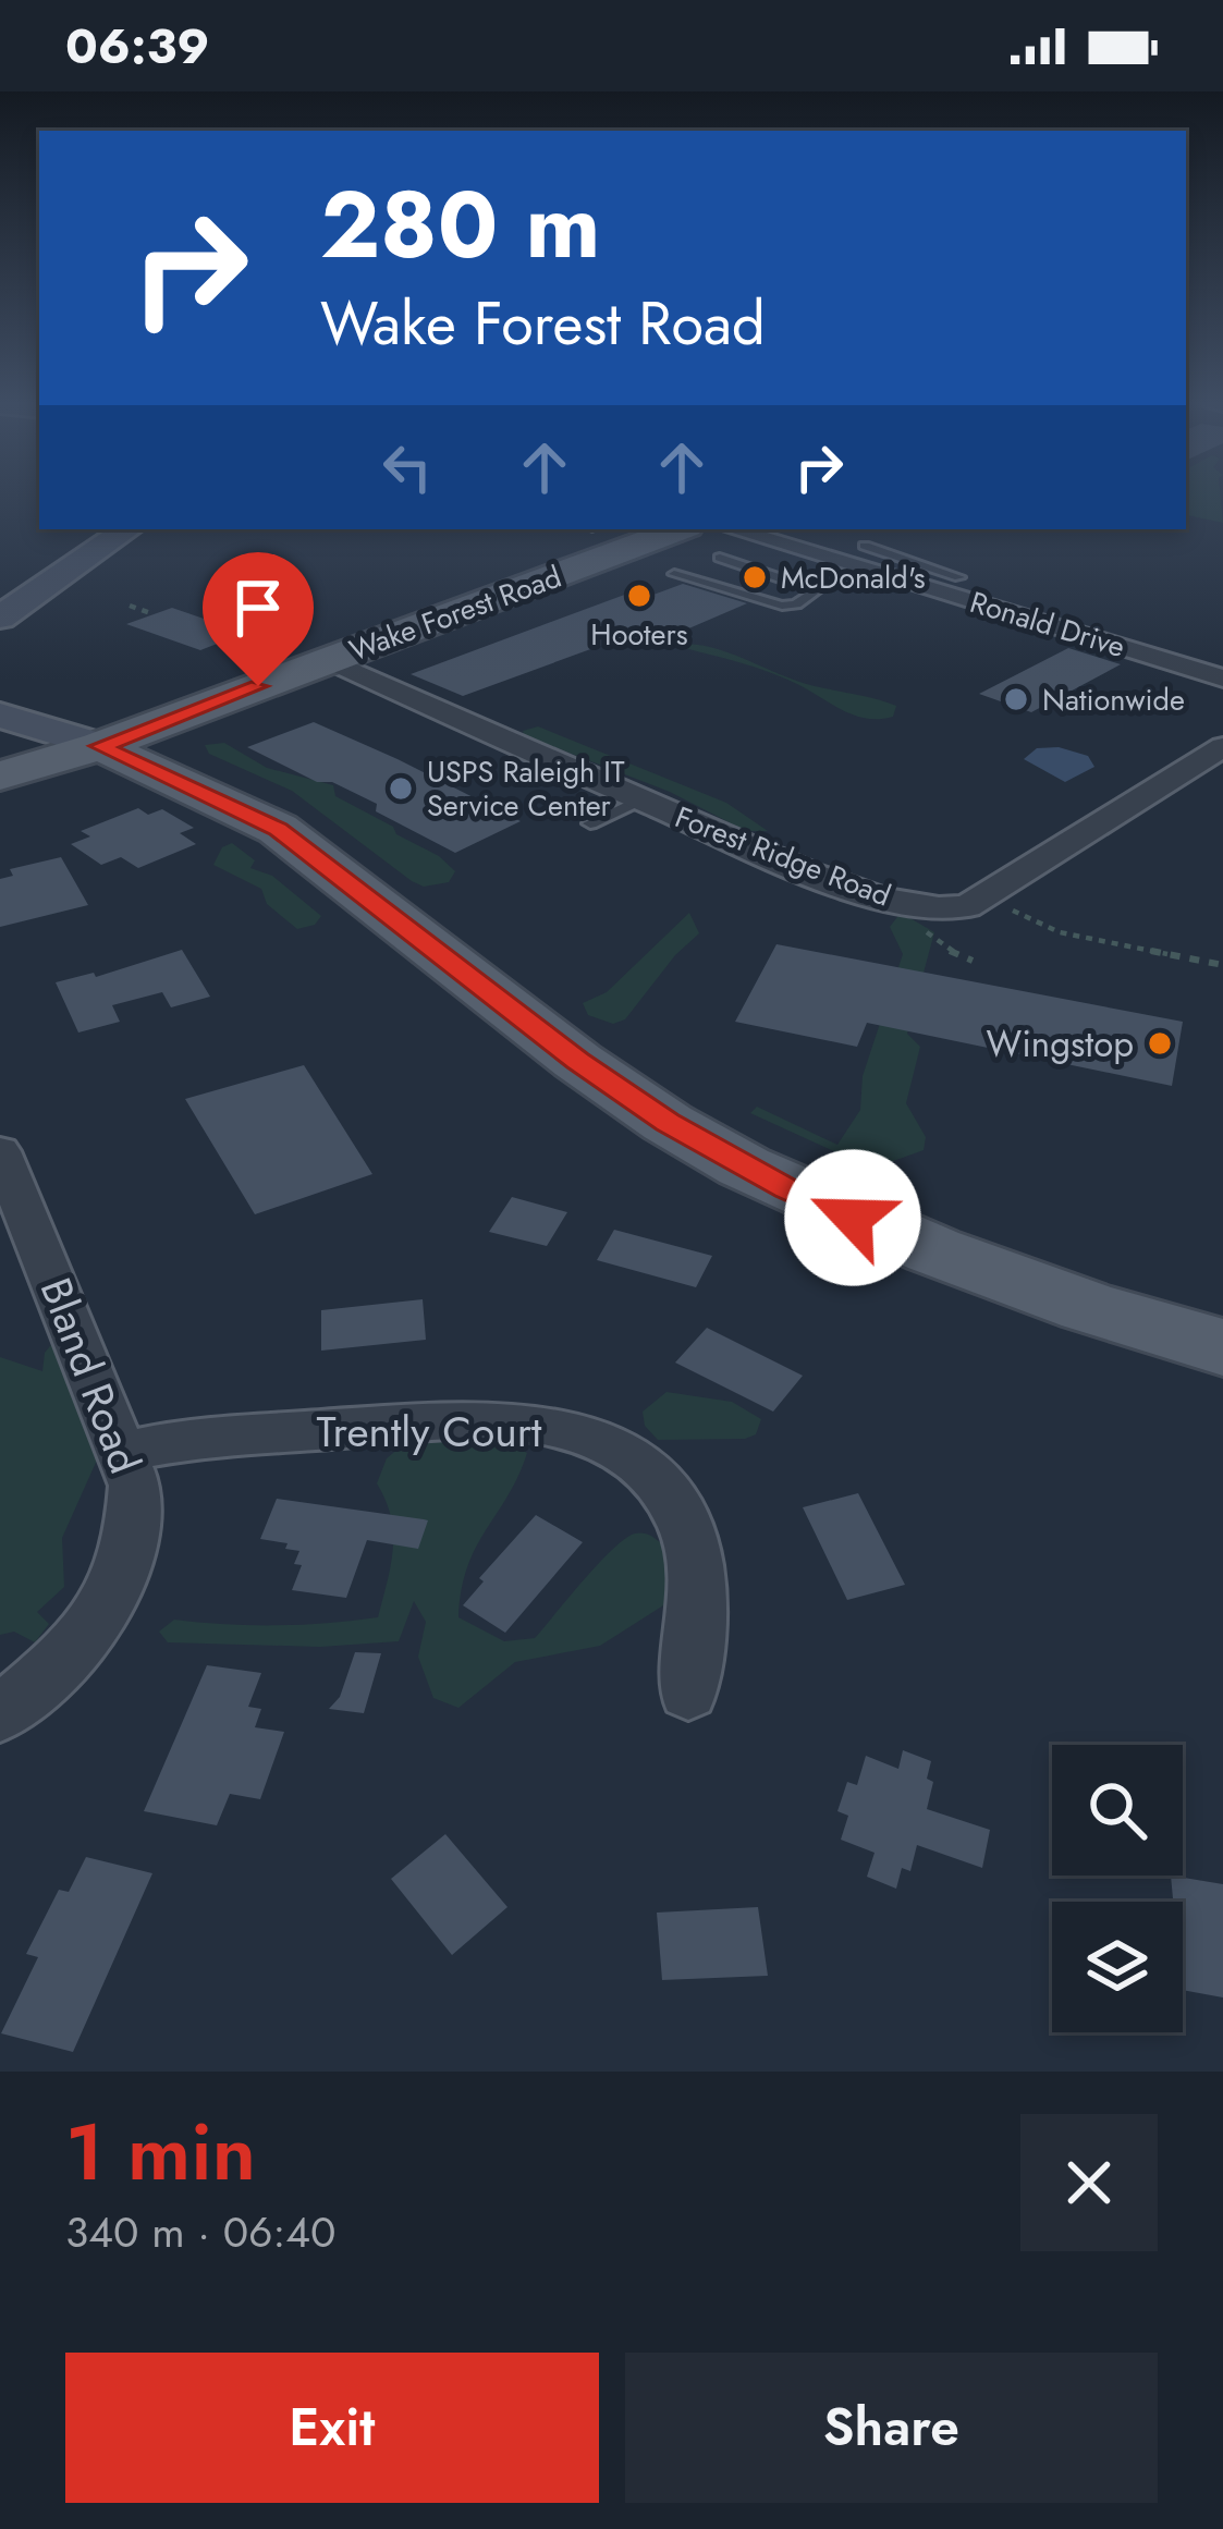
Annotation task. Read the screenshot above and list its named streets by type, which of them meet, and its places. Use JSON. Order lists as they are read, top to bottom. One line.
{"streets":{"main road":["Wake Forest Road"],"street":["Ronald Drive","Forest Ridge Road","Bland Road","Trently Court"]},"crossings":[["Wake Forest Road","Forest Ridge Road"],["Bland Road","Trently Court"]],"places":["McDonald's","Hooters","Nationwide","USPS Raleigh IT Service Center","Wingstop"],"page":{"status":"06:39","turn":["280 m","Wake Forest Road"],"heading":["1 min","340 m · 06:40"],"buttons":["Exit","Share"]}}
